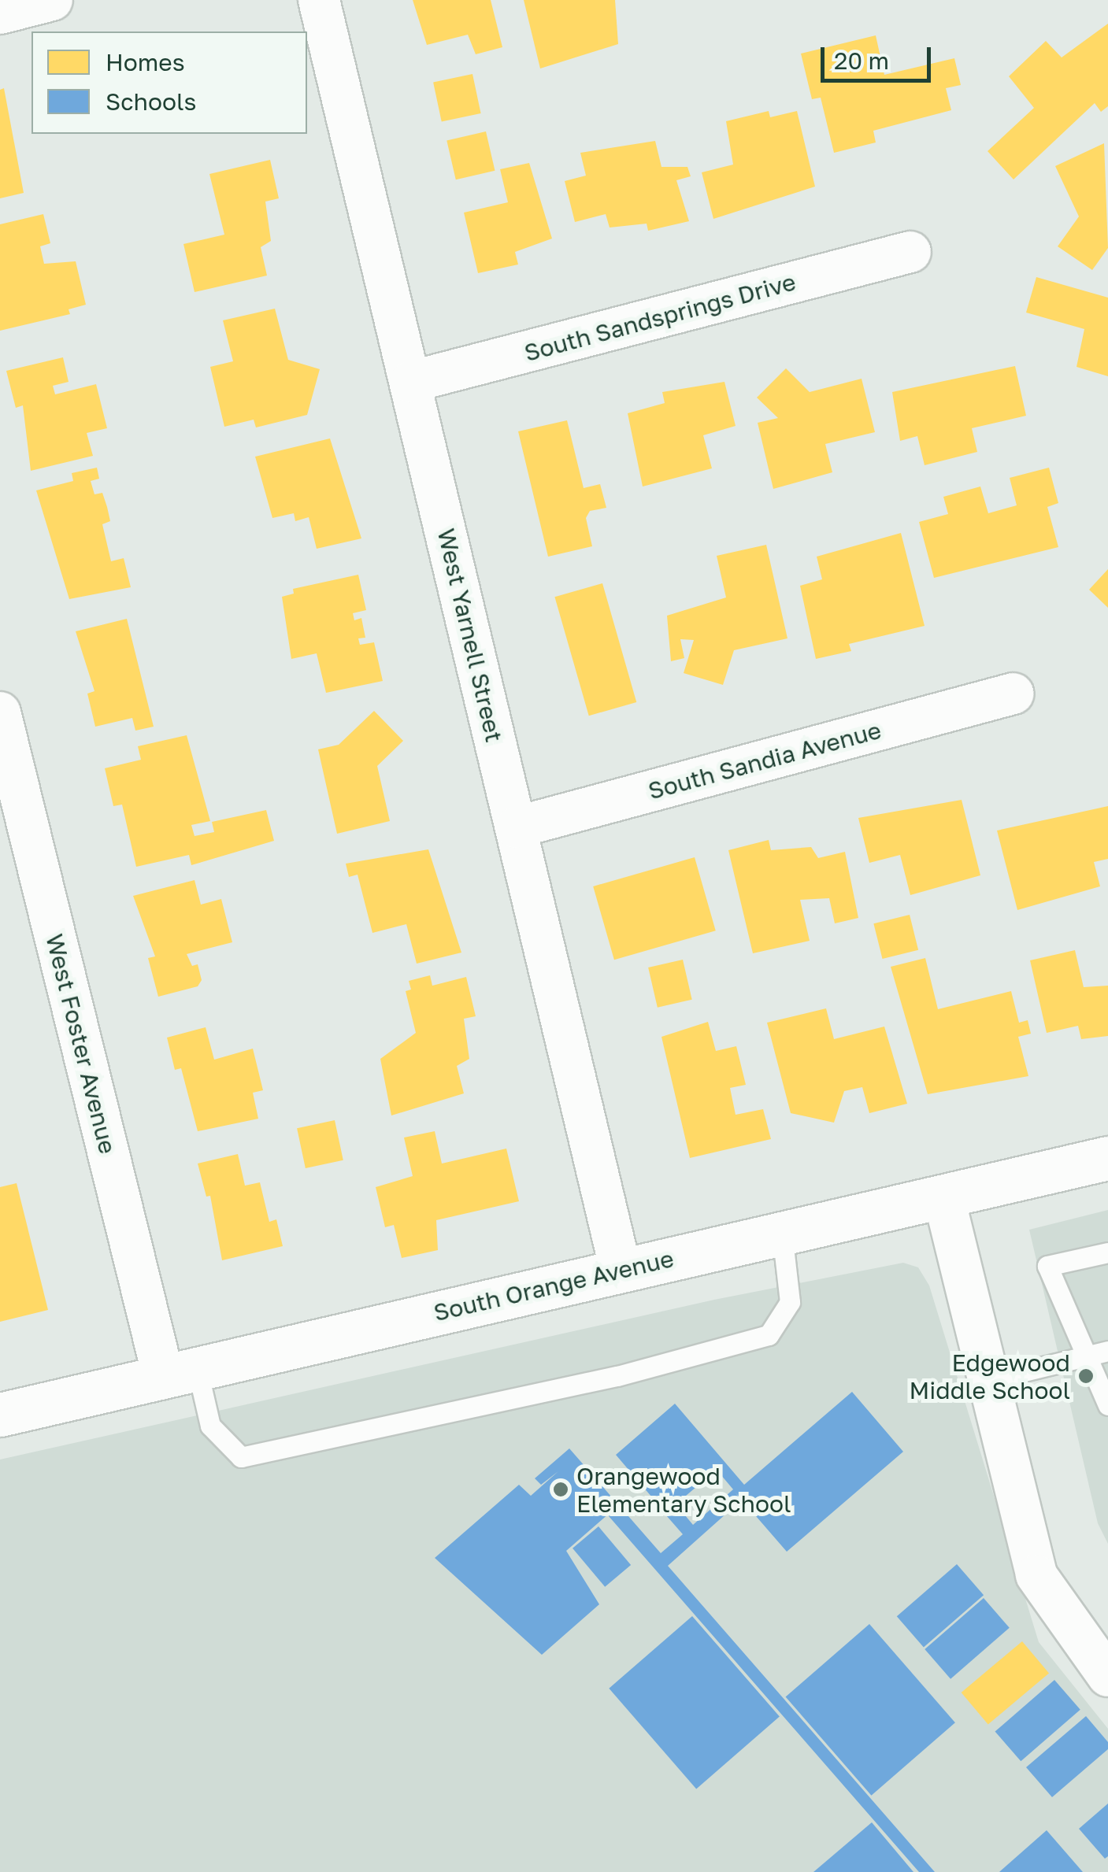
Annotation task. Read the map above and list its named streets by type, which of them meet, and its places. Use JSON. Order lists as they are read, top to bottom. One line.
{"streets":{"street":["South Sandsprings Drive","West Yarnell Street","South Sandia Avenue","West Foster Avenue","South Orange Avenue"]},"crossings":[["South Sandsprings Drive","West Yarnell Street"],["West Yarnell Street","South Sandia Avenue"],["West Yarnell Street","South Orange Avenue"],["West Foster Avenue","South Orange Avenue"]],"places":["Edgewood Middle School","Orangewood Elementary School"],"legend":["Homes","Schools"],"scale_bar":"20 m"}
